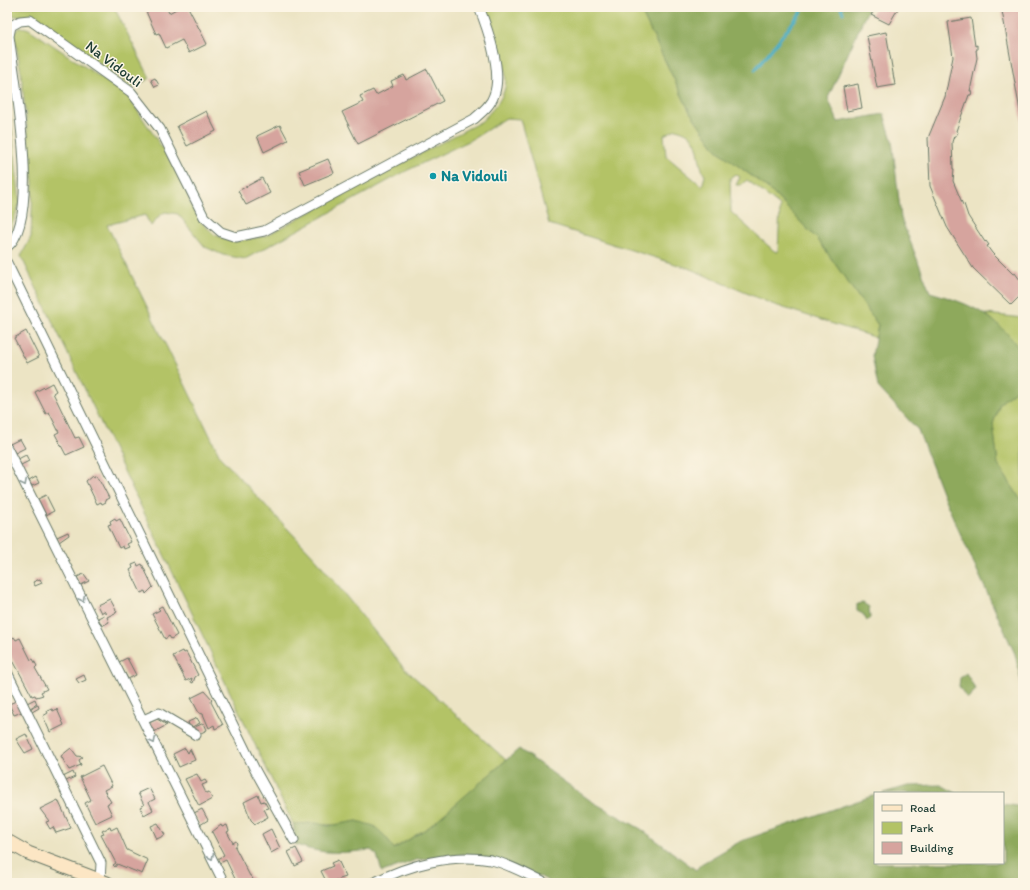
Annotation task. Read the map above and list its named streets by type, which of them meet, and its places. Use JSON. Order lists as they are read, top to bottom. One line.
{"streets":{"street":["Na Vidouli"]},"places":["Na Vidouli"],"legend":["Road","Park","Building"]}
